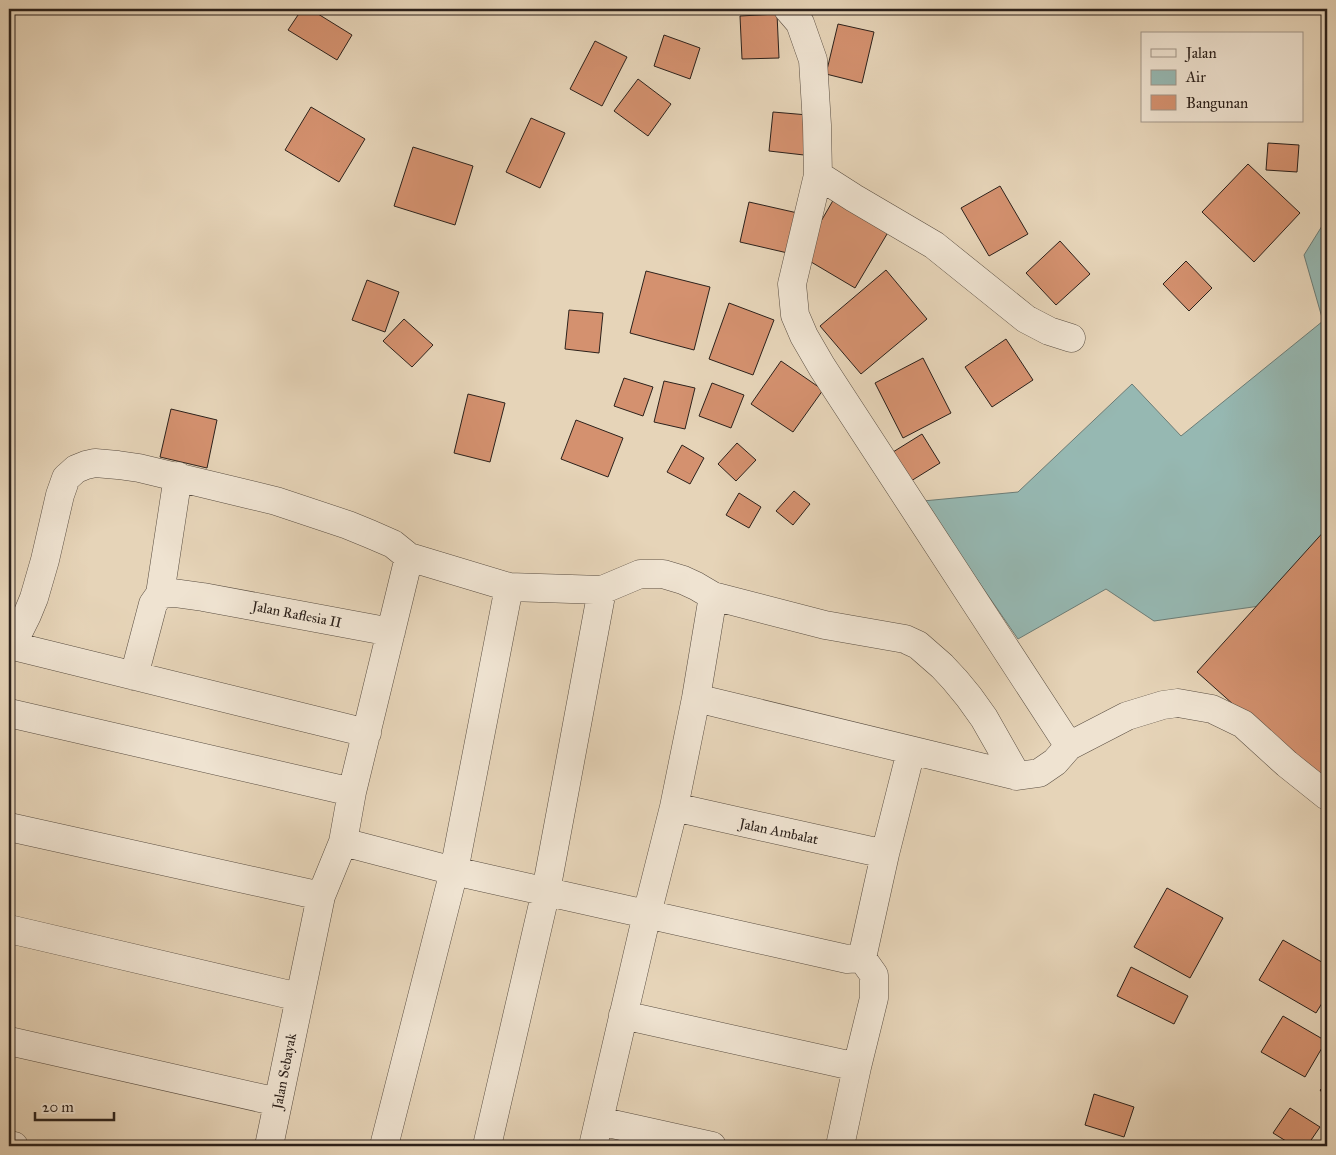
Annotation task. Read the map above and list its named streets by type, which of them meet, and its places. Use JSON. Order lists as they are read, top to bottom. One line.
{"streets":{"street":["Jalan Raflesia II","Jalan Ambalat","Jalan Sebayak"]},"crossings":[["Jalan Raflesia II","Jalan Sebayak"]],"legend":["Jalan","Air","Bangunan"],"scale_bar":"20 m"}
